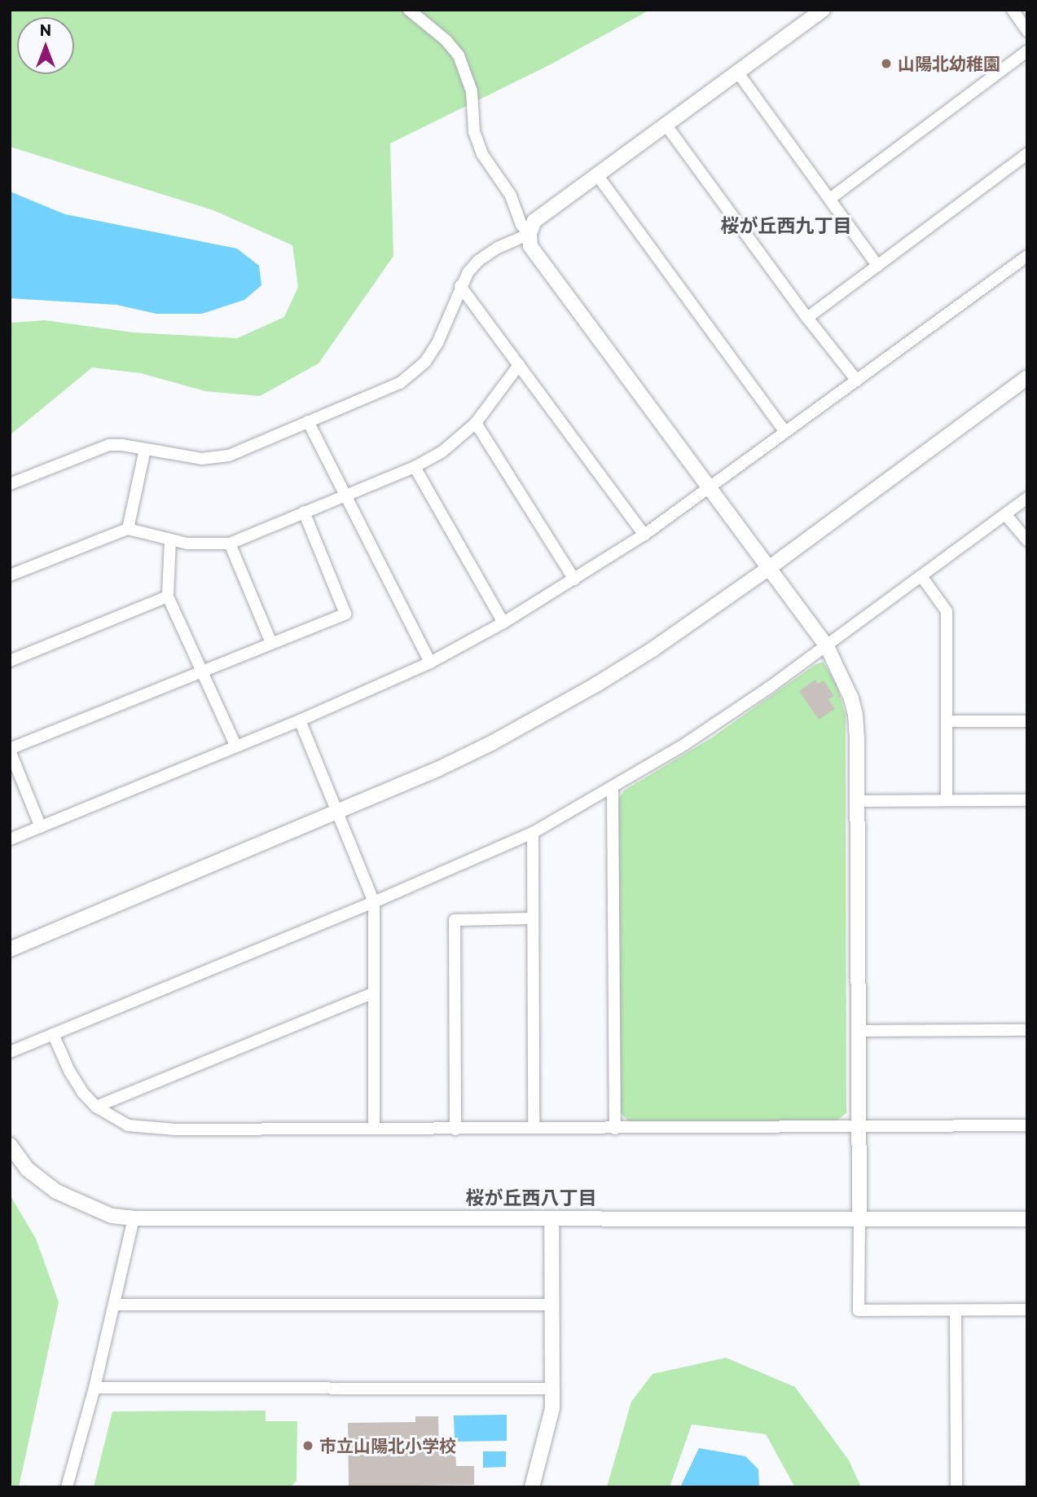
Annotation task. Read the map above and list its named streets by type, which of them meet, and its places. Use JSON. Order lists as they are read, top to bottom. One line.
{"districts":["桜が丘西九丁目","桜が丘西八丁目"],"places":["山陽北幼稚園","市立山陽北小学校"],"north":"top"}
